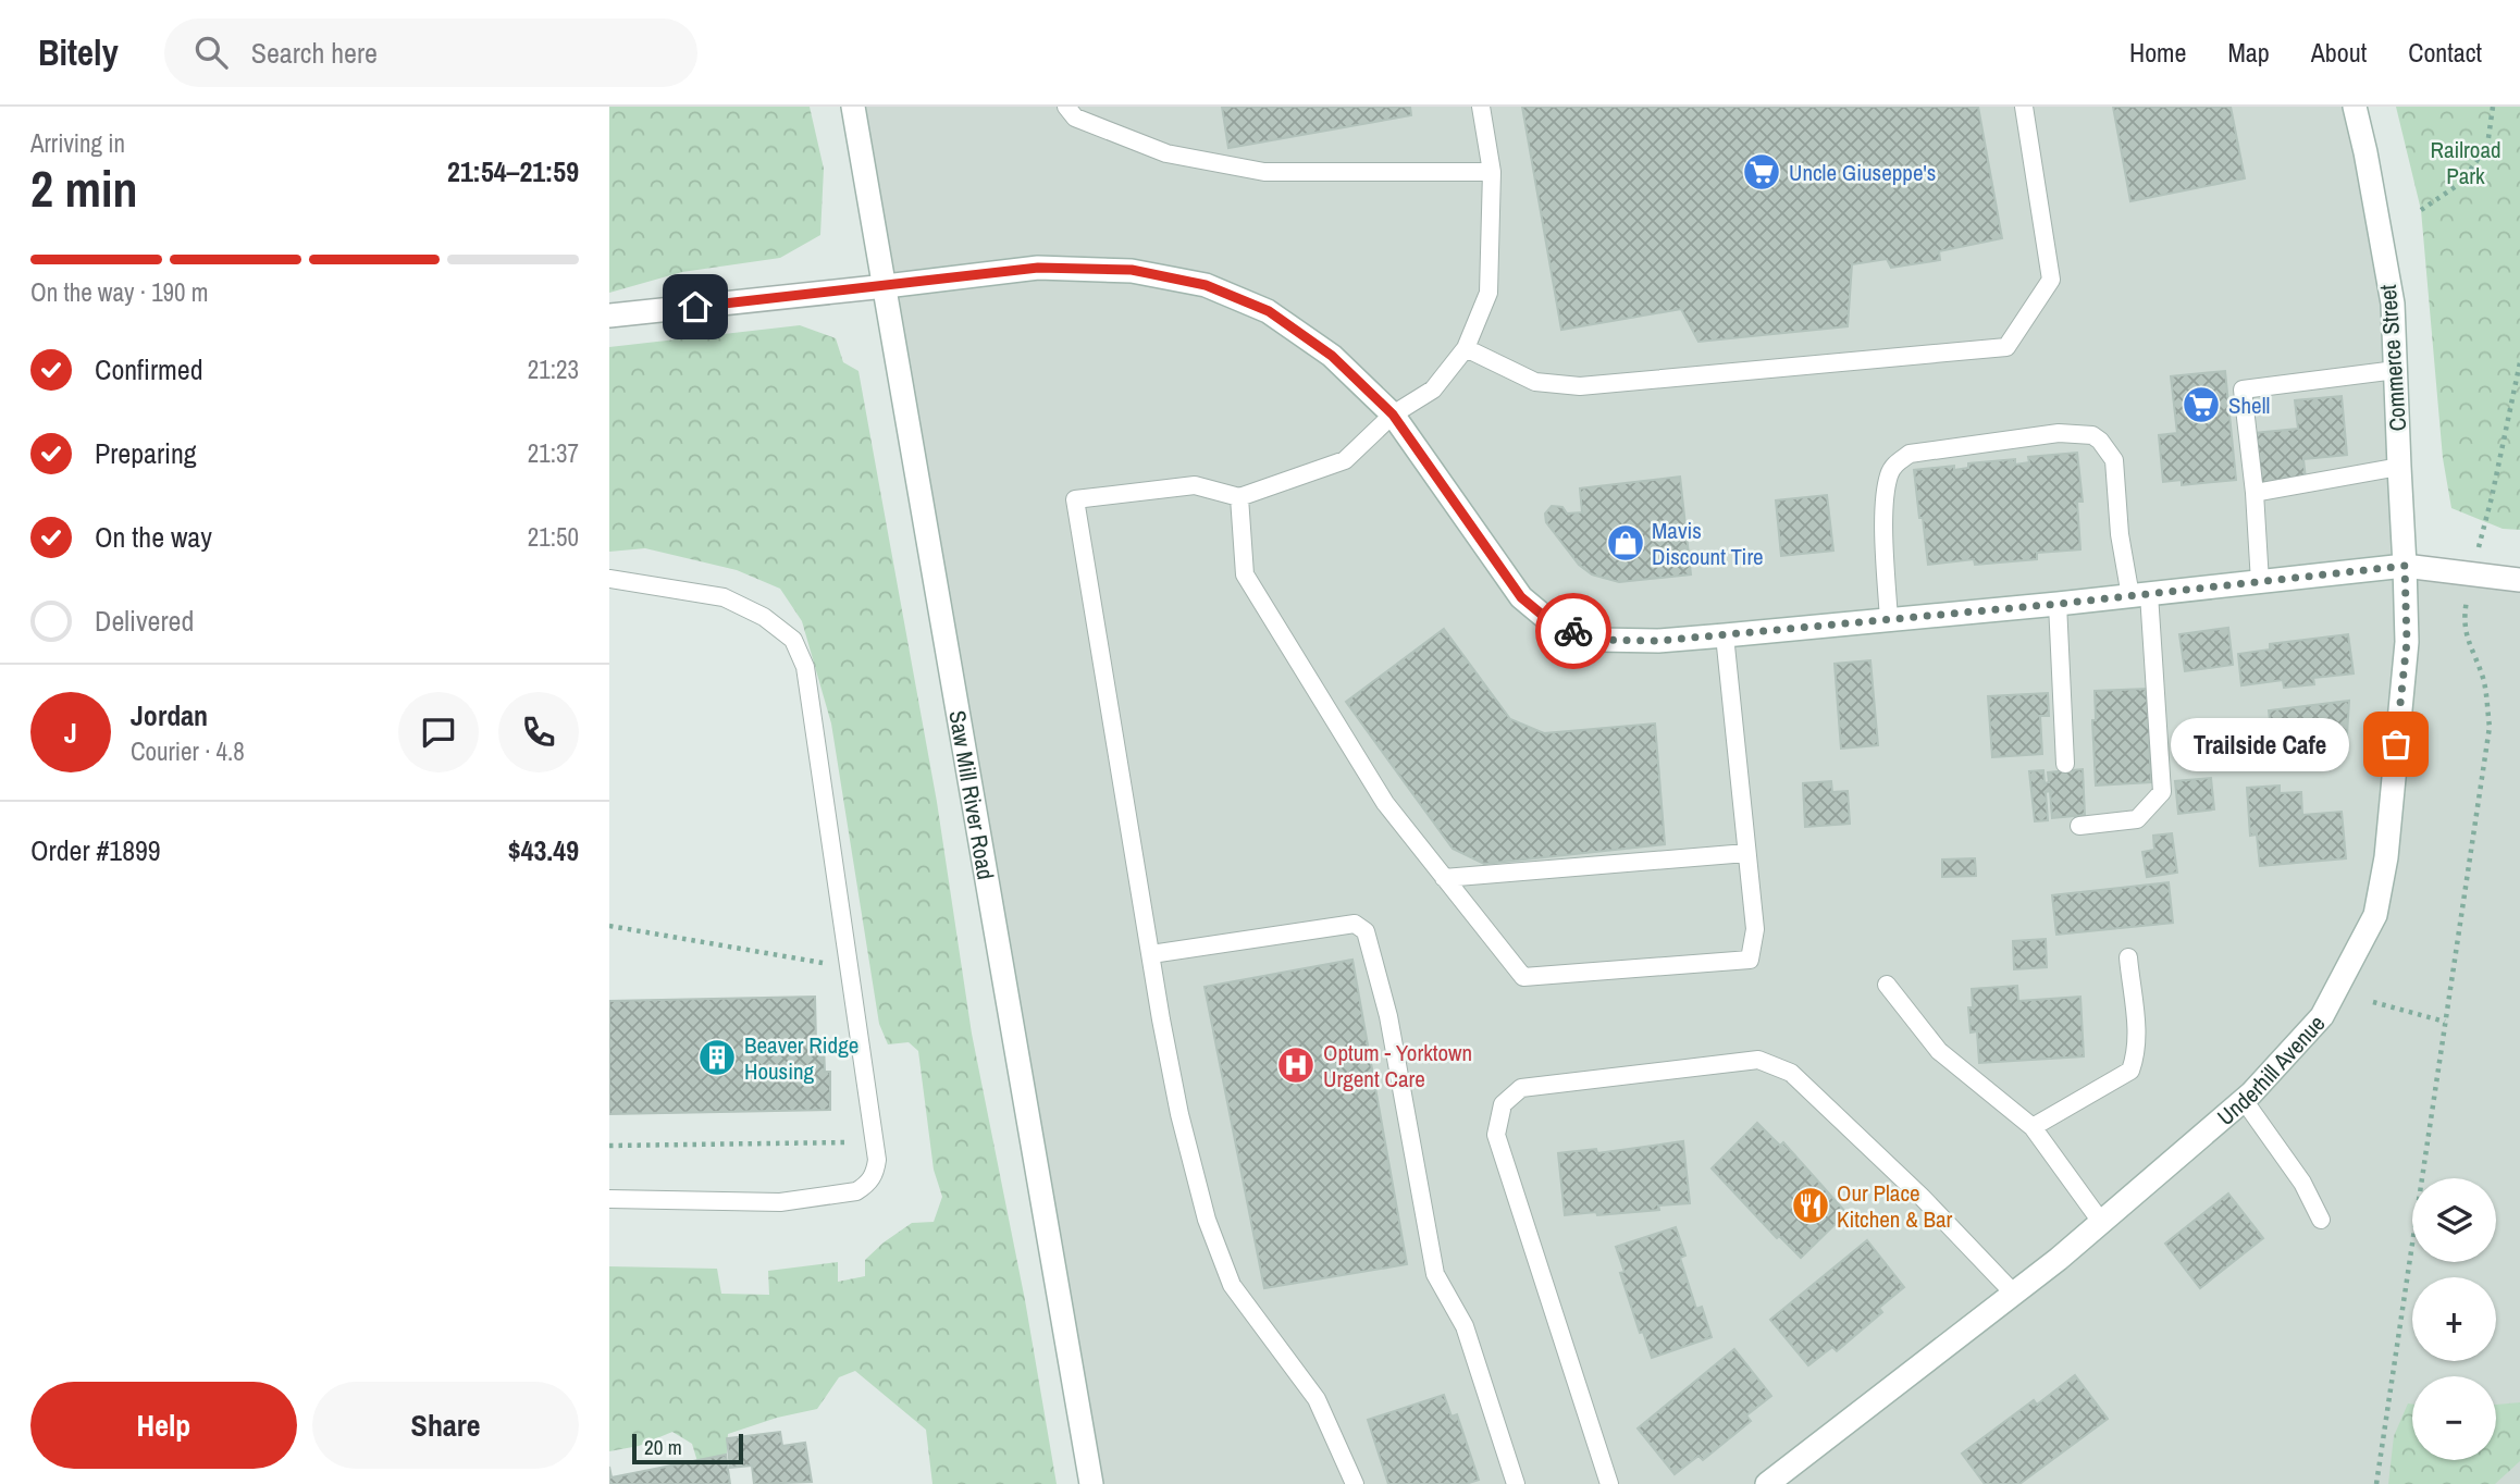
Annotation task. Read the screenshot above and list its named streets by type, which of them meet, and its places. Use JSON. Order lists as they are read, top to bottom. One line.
{"streets":{"street":["Commerce Street","Saw Mill River Road","Underhill Avenue"]},"crossings":[["Commerce Street","Underhill Avenue"]],"parks":["Railroad Park"],"places":{"supermarket":["Uncle Giuseppe's","Shell"],"shop":["Mavis Discount Tire"],"other":["Trailside Cafe"],"building":["Beaver Ridge Housing"],"hospital":["Optum - Yorktown Urgent Care"],"restaurant":["Our Place Kitchen & Bar"]},"scale_bar":"20 m","page":{"header":"Bitely","search":"Search here","nav":["Home","Map","About","Contact"],"heading":["2 min","Arriving in","21:54–21:59"],"panel":["Jordan","Courier · 4.8","Order #1899","$43.49"],"bar":"On the way · 190 m","list":[["Confirmed","21:23"],["Preparing","21:37"],["On the way","21:50"],"Delivered"],"round":"J","bubble":"Trailside Cafe","map_buttons":["+","−"],"buttons":["Help","Share"],"scale":"20 m"}}
